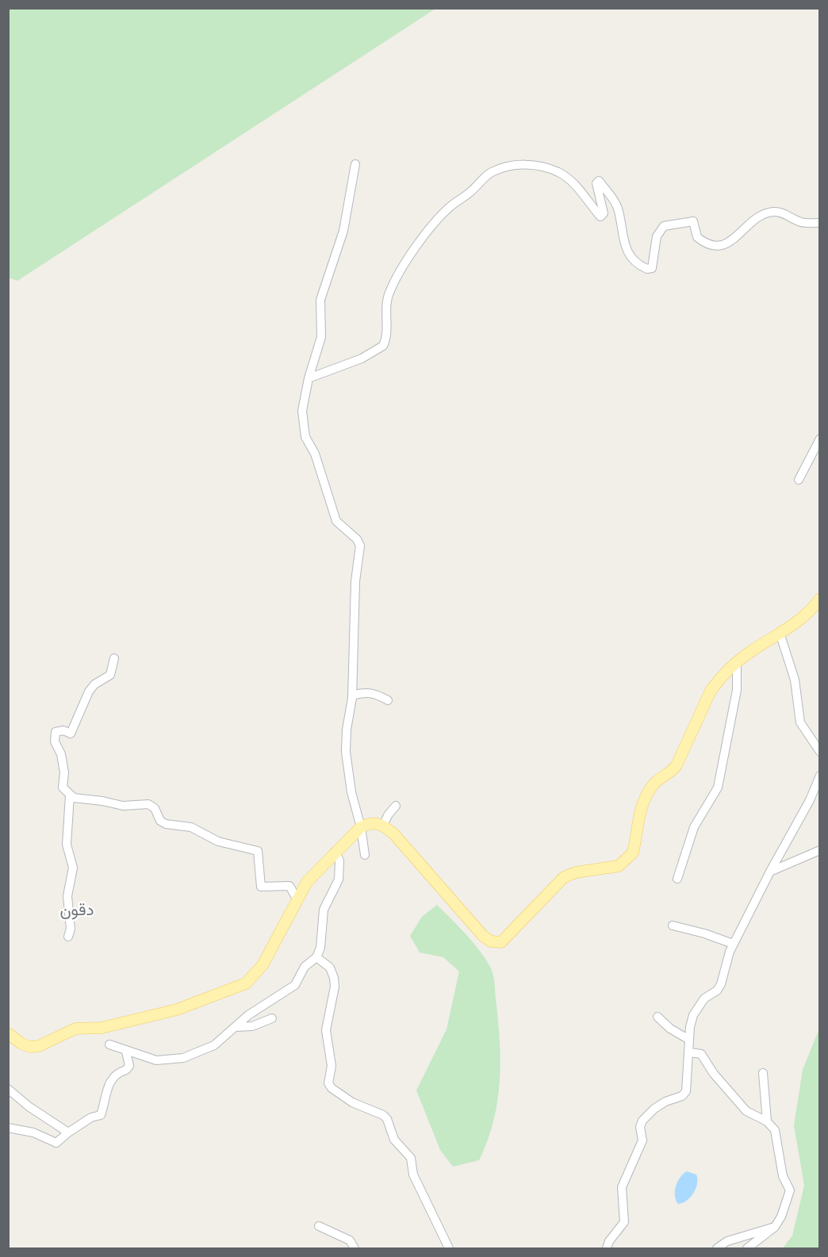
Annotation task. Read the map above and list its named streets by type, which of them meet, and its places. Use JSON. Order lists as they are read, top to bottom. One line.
{"districts":["دقون"]}
